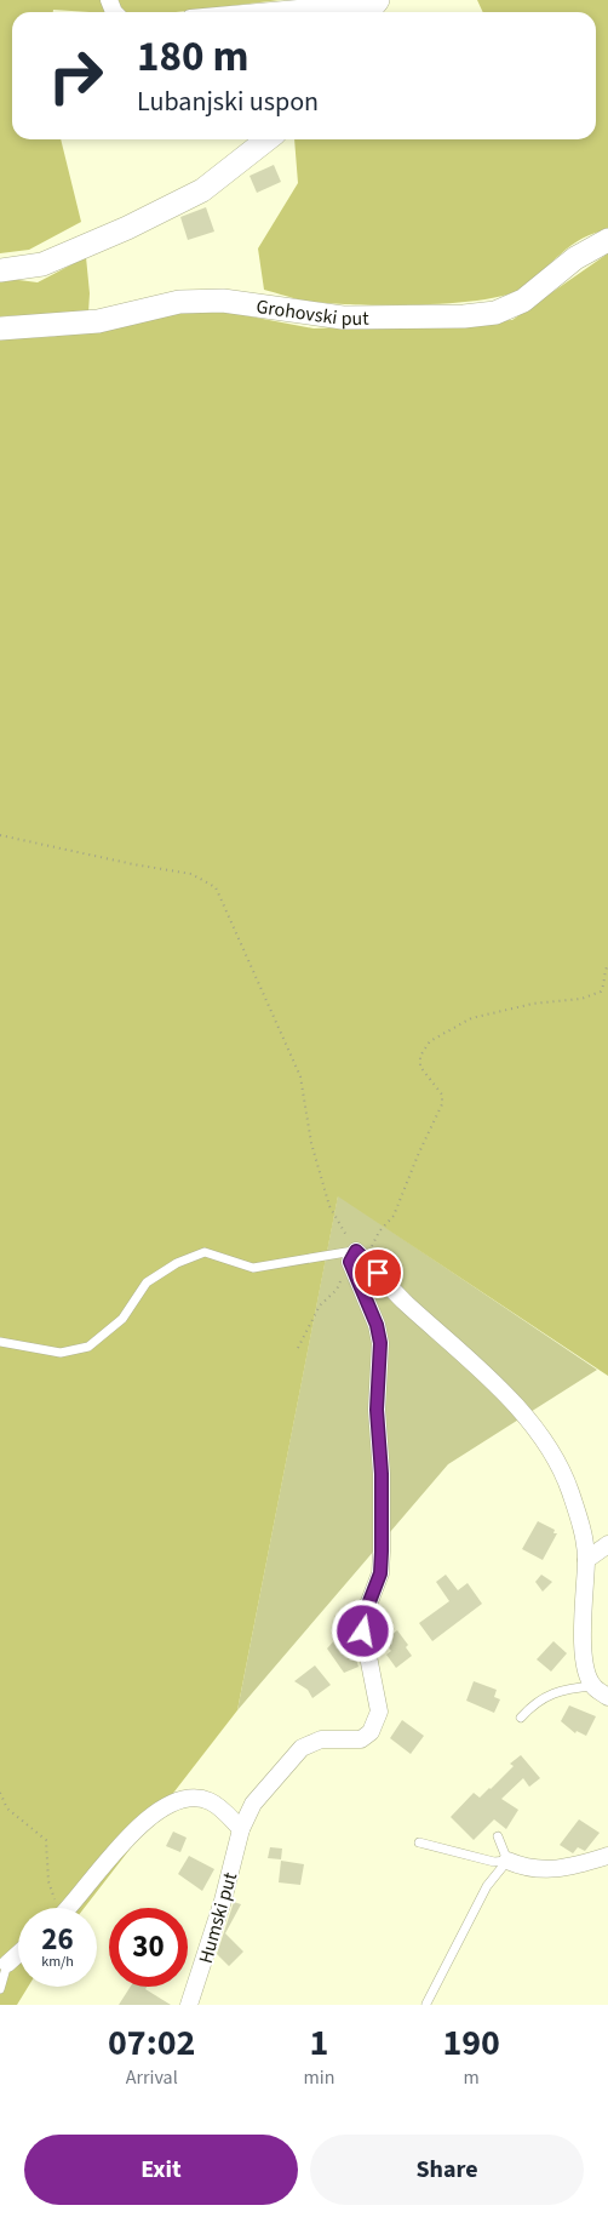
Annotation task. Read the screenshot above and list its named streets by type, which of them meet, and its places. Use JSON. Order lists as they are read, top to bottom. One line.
{"streets":{"main road":["Grohovski put"],"street":["Humski put"]},"page":{"turn":["180 m","Lubanjski uspon"],"speed":"26 km/h","limit":"30","eta":["07:02","Arrival","1","min","190","m"],"buttons":["Exit","Share"]}}
